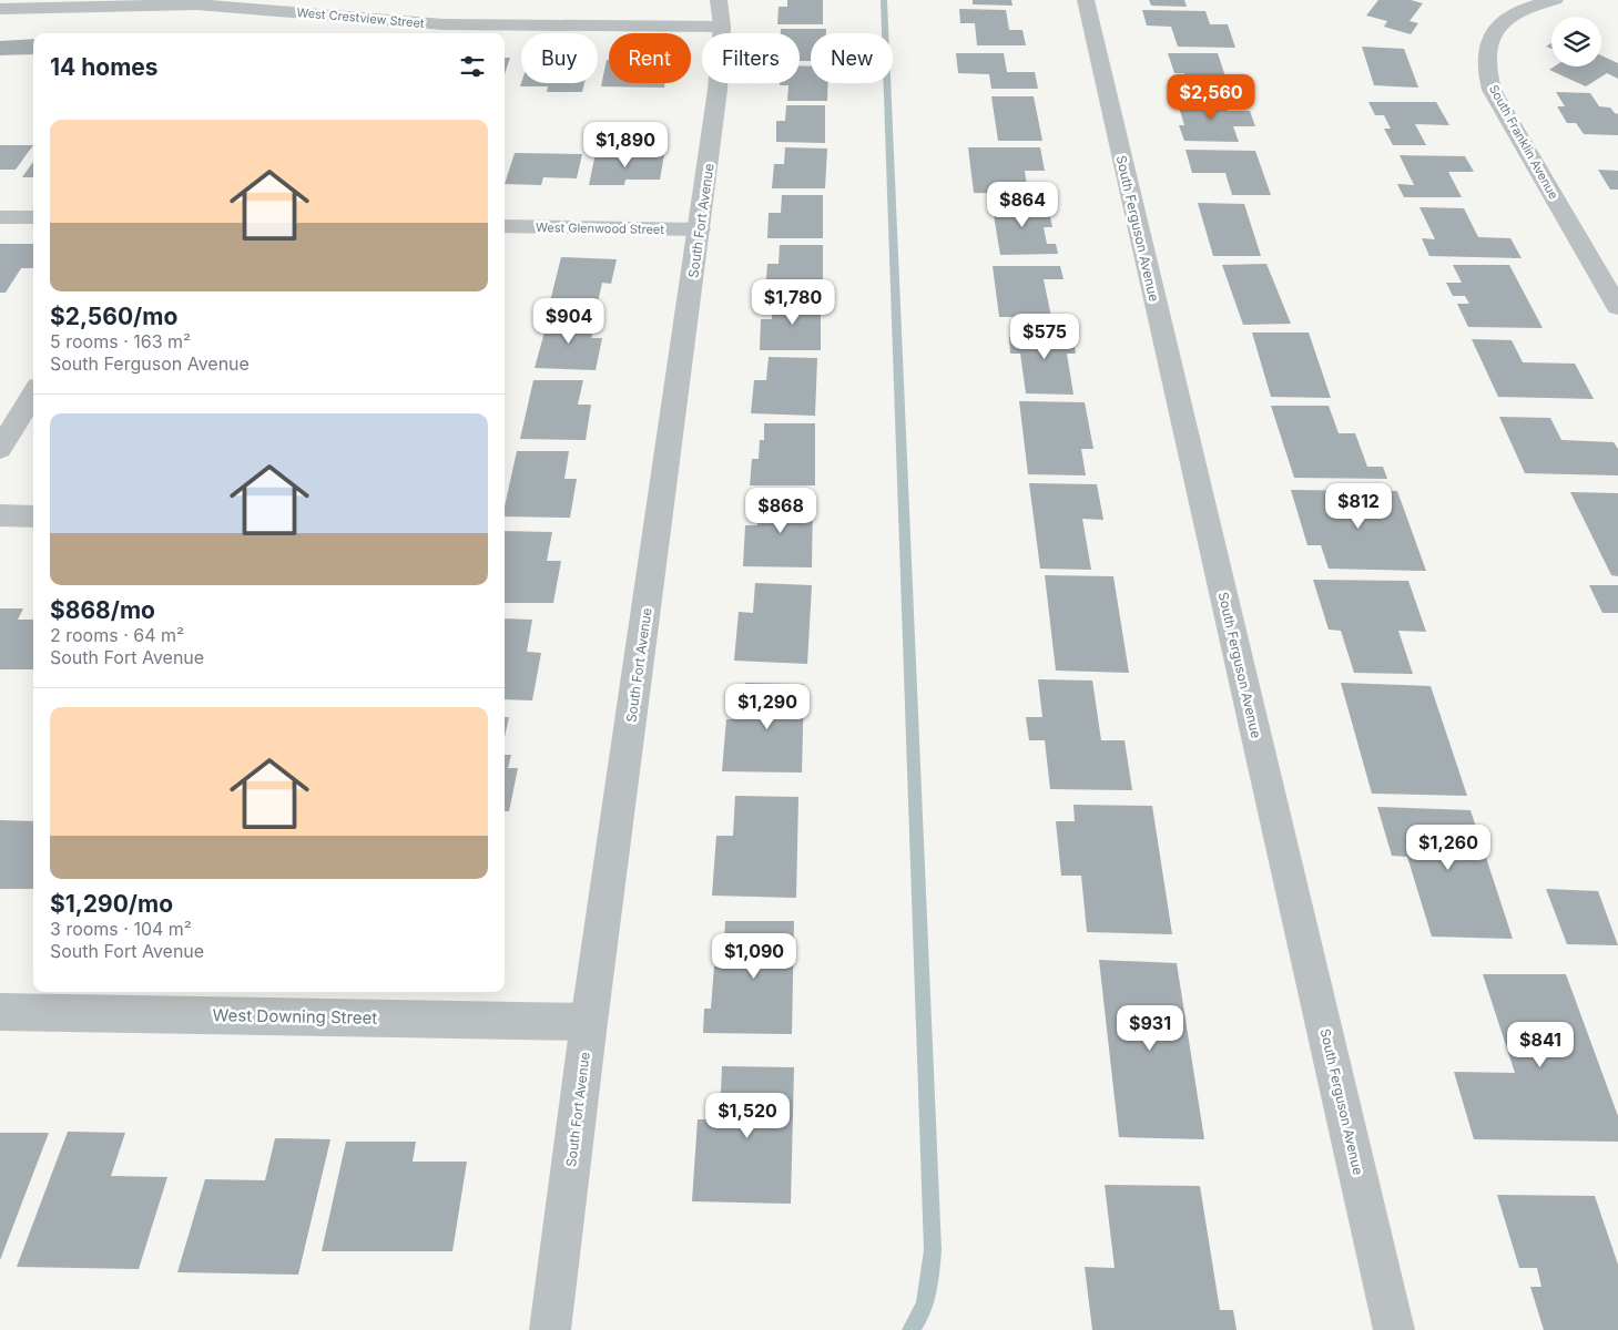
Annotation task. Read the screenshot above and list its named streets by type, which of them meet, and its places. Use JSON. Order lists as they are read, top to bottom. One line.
{"streets":{"street":["West Crestview Street","South Franklin Avenue","South Fort Avenue","West Glenwood Street","South Ferguson Avenue","West Downing Street"]},"crossings":[["West Crestview Street","South Fort Avenue"],["South Fort Avenue","West Glenwood Street"],["South Fort Avenue","West Downing Street"]],"page":{"chip":["Buy","Rent","Filters","New"],"heading":"14 homes","price":["$2,560","$1,890","$864","$1,780","$904","$575","$812","$868","$1,290","$1,260","$1,090","$931","$841","$1,520"],"list":[{"name":"$2,560/mo","note":"5 rooms · 163 m² · South Ferguson Avenue"},{"name":"$868/mo","note":"2 rooms · 64 m² · South Fort Avenue"},{"name":"$1,290/mo","note":"3 rooms · 104 m² · South Fort Avenue"}]}}
